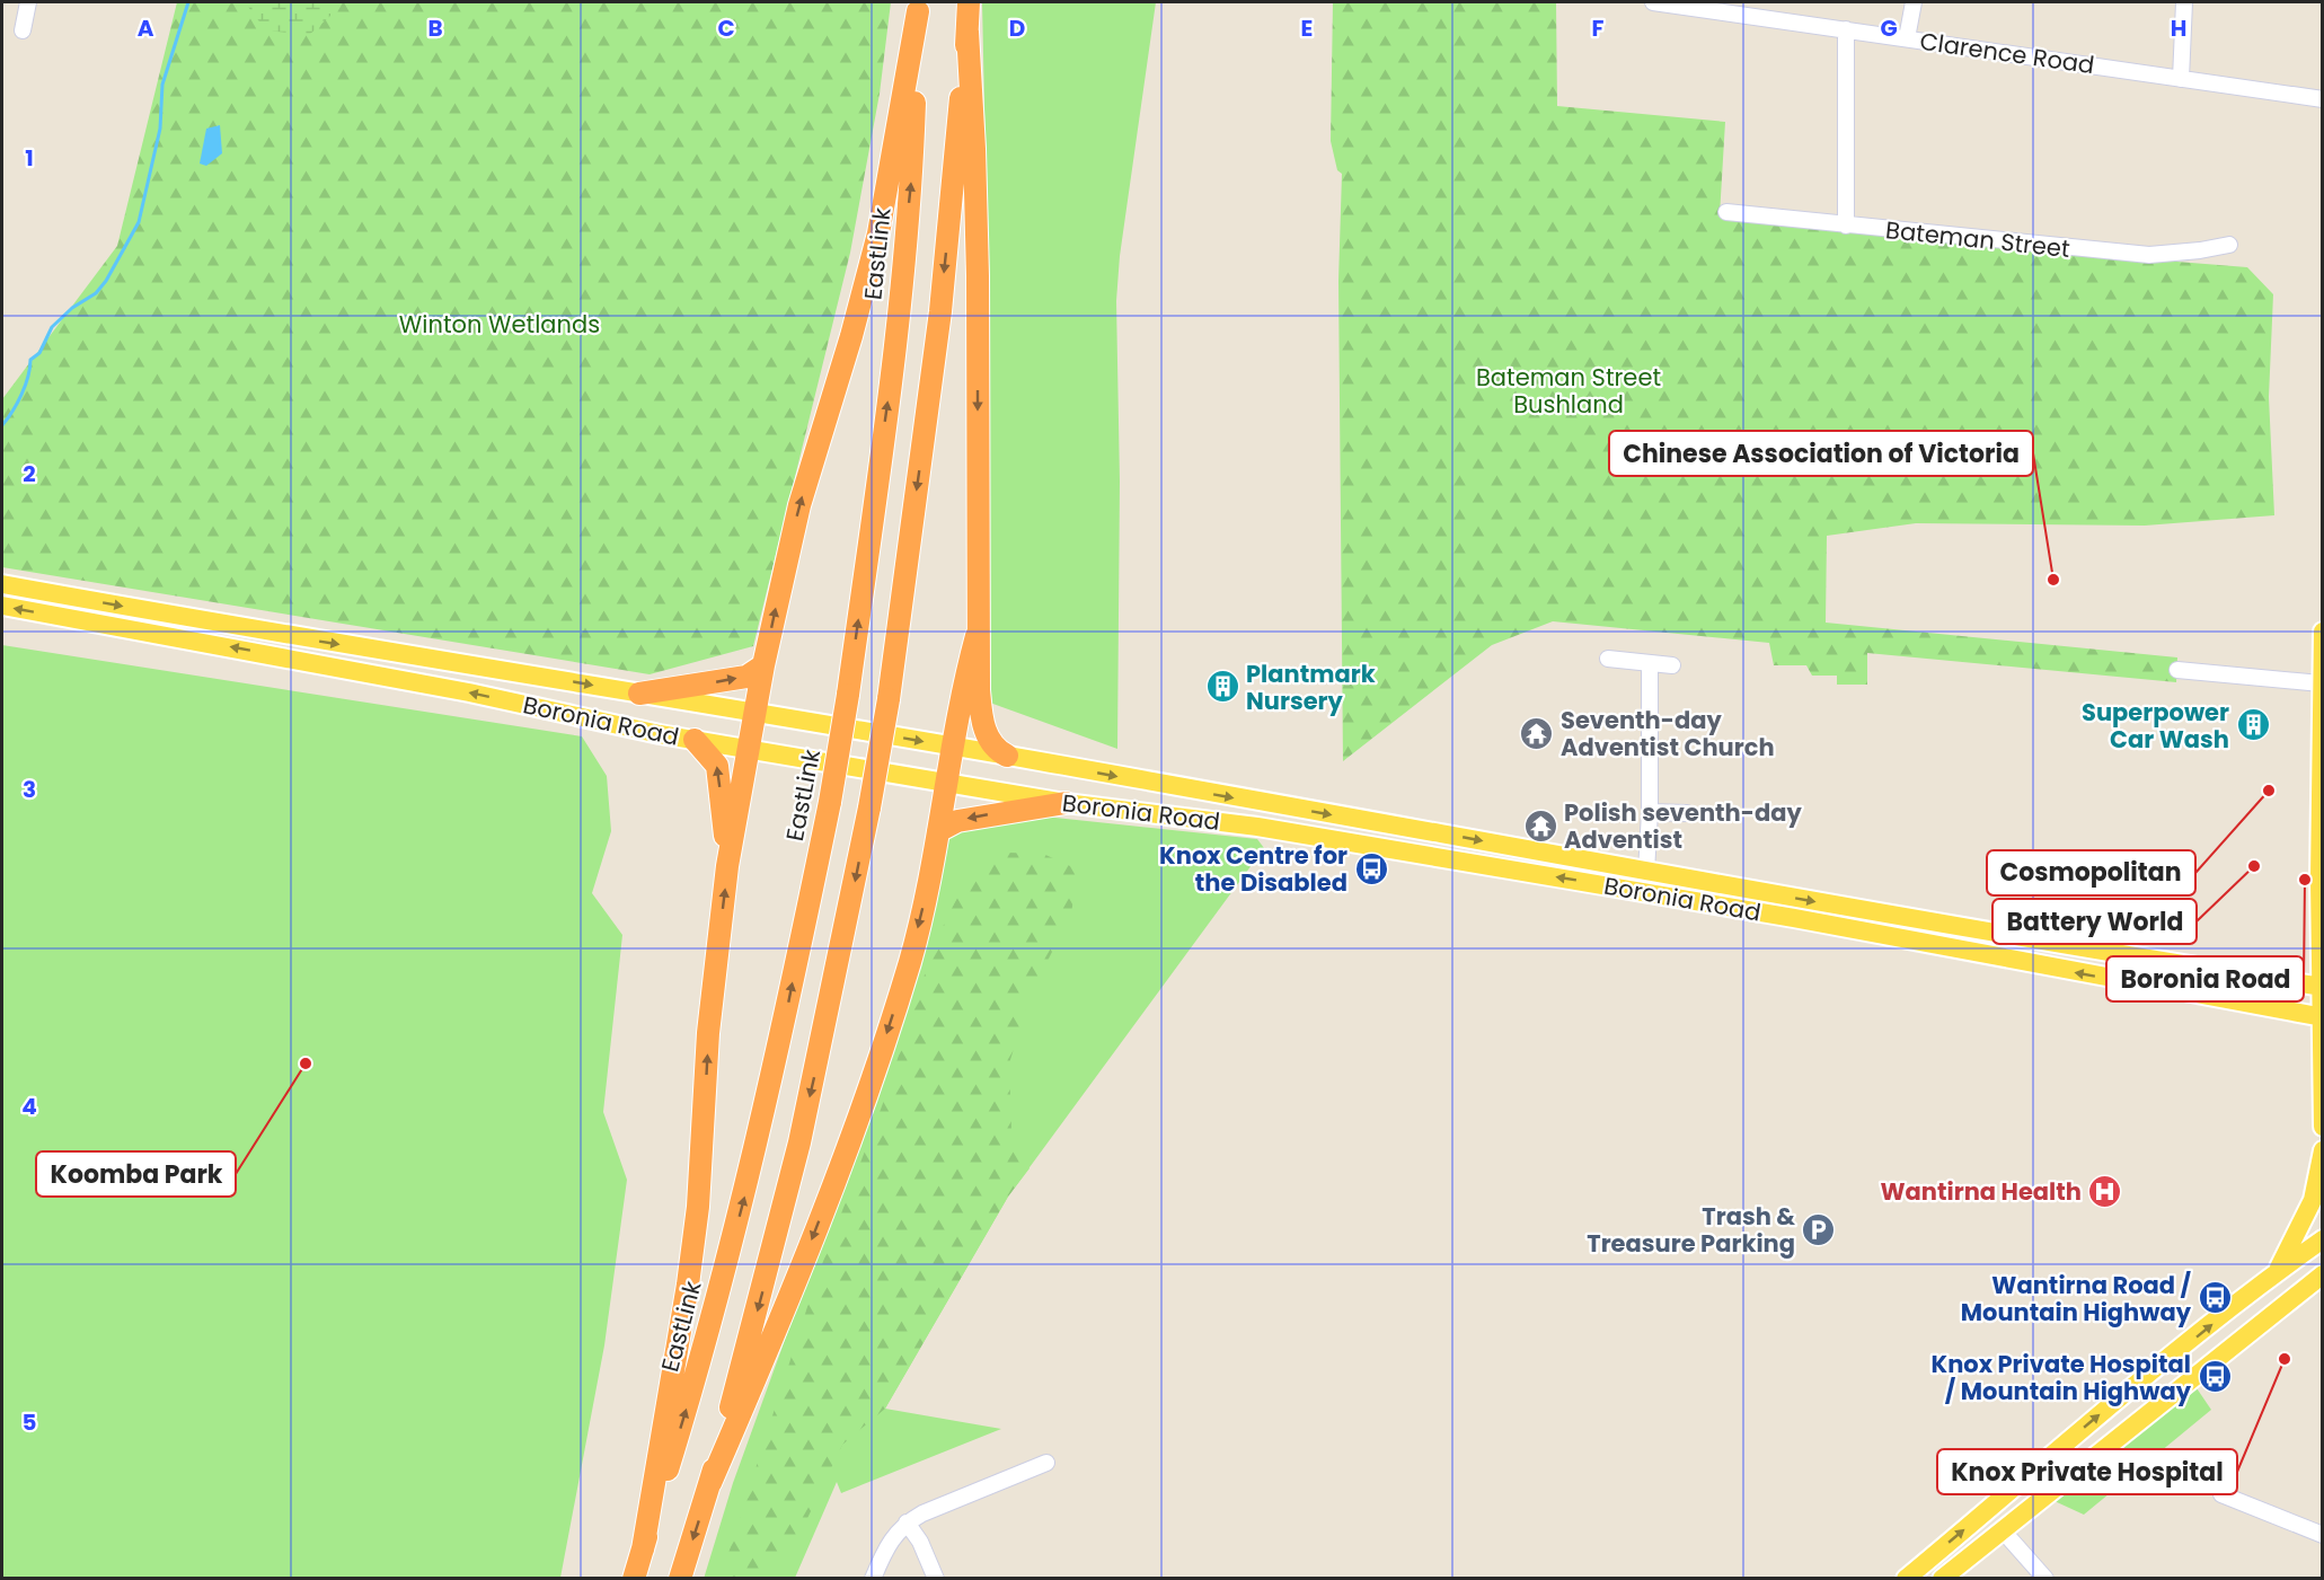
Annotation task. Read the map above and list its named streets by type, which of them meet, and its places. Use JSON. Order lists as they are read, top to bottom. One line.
{"streets":{"highway":["EastLink"],"main road":["Boronia Road"],"street":["Clarence Road","Bateman Street"]},"parks":["Winton Wetlands","Bateman Street Bushland"],"places":{"other":["Chinese Association of Victoria","Cosmopolitan","Battery World","Boronia Road","Koomba Park","Knox Private Hospital"],"building":["Plantmark Nursery","Superpower Car Wash"],"temple":["Seventh-day Adventist Church","Polish seventh-day Adventist"],"bus stop":["Knox Centre for the Disabled","Wantirna Road / Mountain Highway","Knox Private Hospital / Mountain Highway"],"hospital":["Wantirna Health"],"parking":["Trash & Treasure Parking"]},"grid":{"columns":["A","B","C","D","E","F","G","H"],"rows":["1","2","3","4","5"]}}
